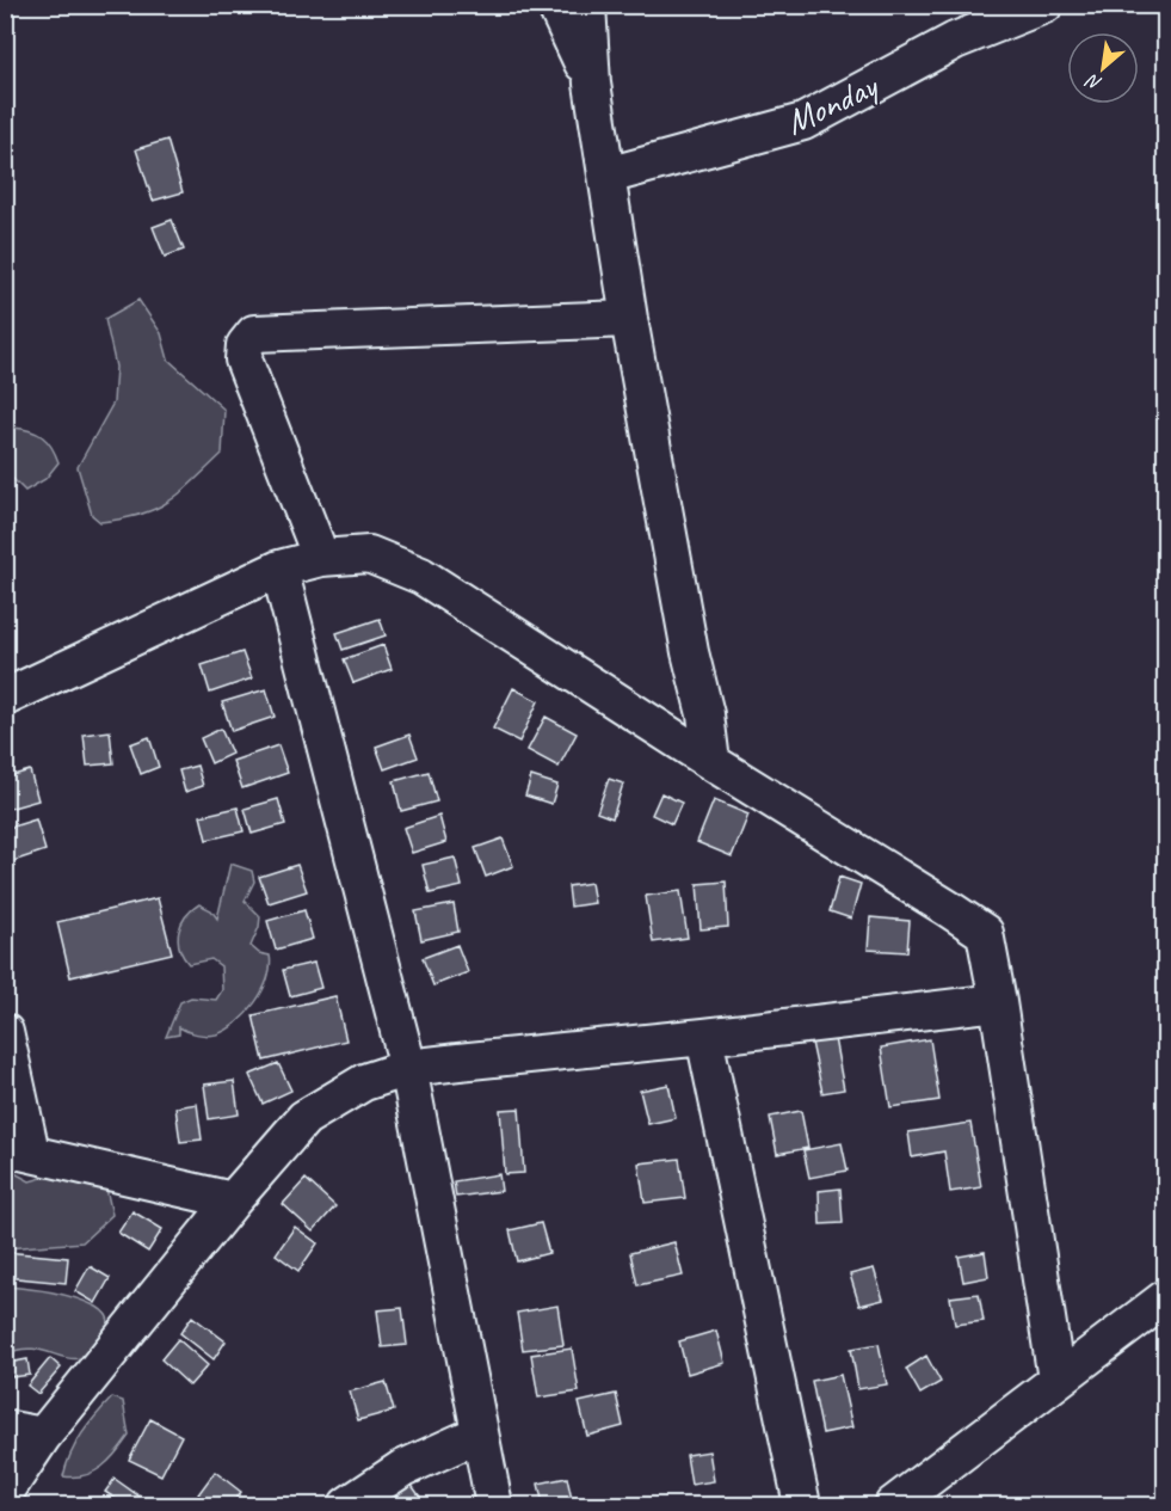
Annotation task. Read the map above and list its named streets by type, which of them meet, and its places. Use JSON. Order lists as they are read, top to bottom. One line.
{"streets":{"street":["Monday"]},"north":"bottom left"}
